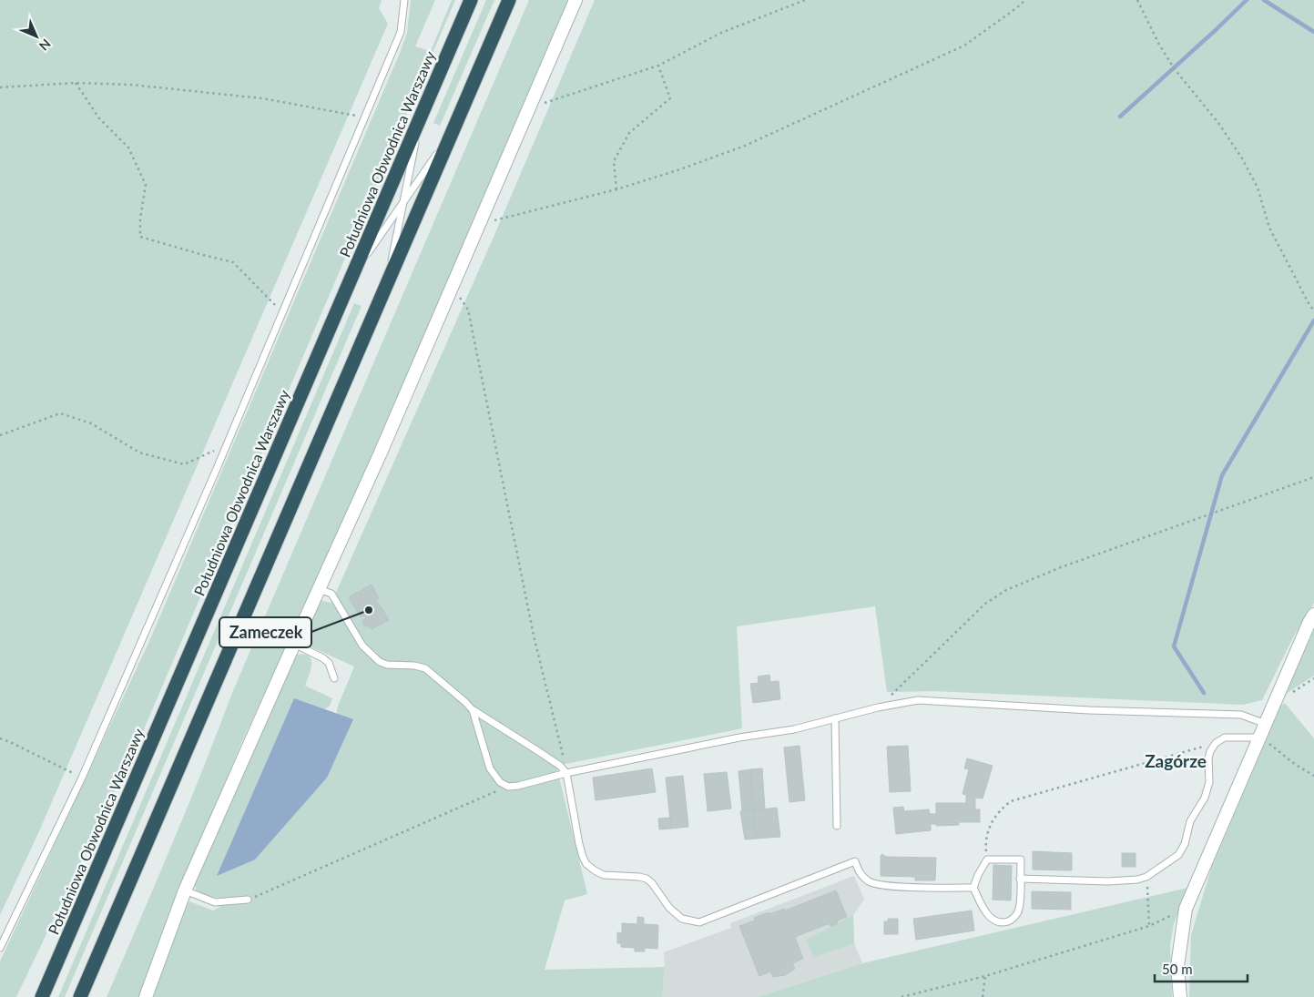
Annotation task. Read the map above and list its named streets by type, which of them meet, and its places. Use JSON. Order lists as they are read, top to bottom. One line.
{"streets":{"highway":["Południowa Obwodnica Warszawy"]},"districts":["Zagórze"],"places":["Zameczek"],"scale_bar":"50 m","north":"bottom right"}
